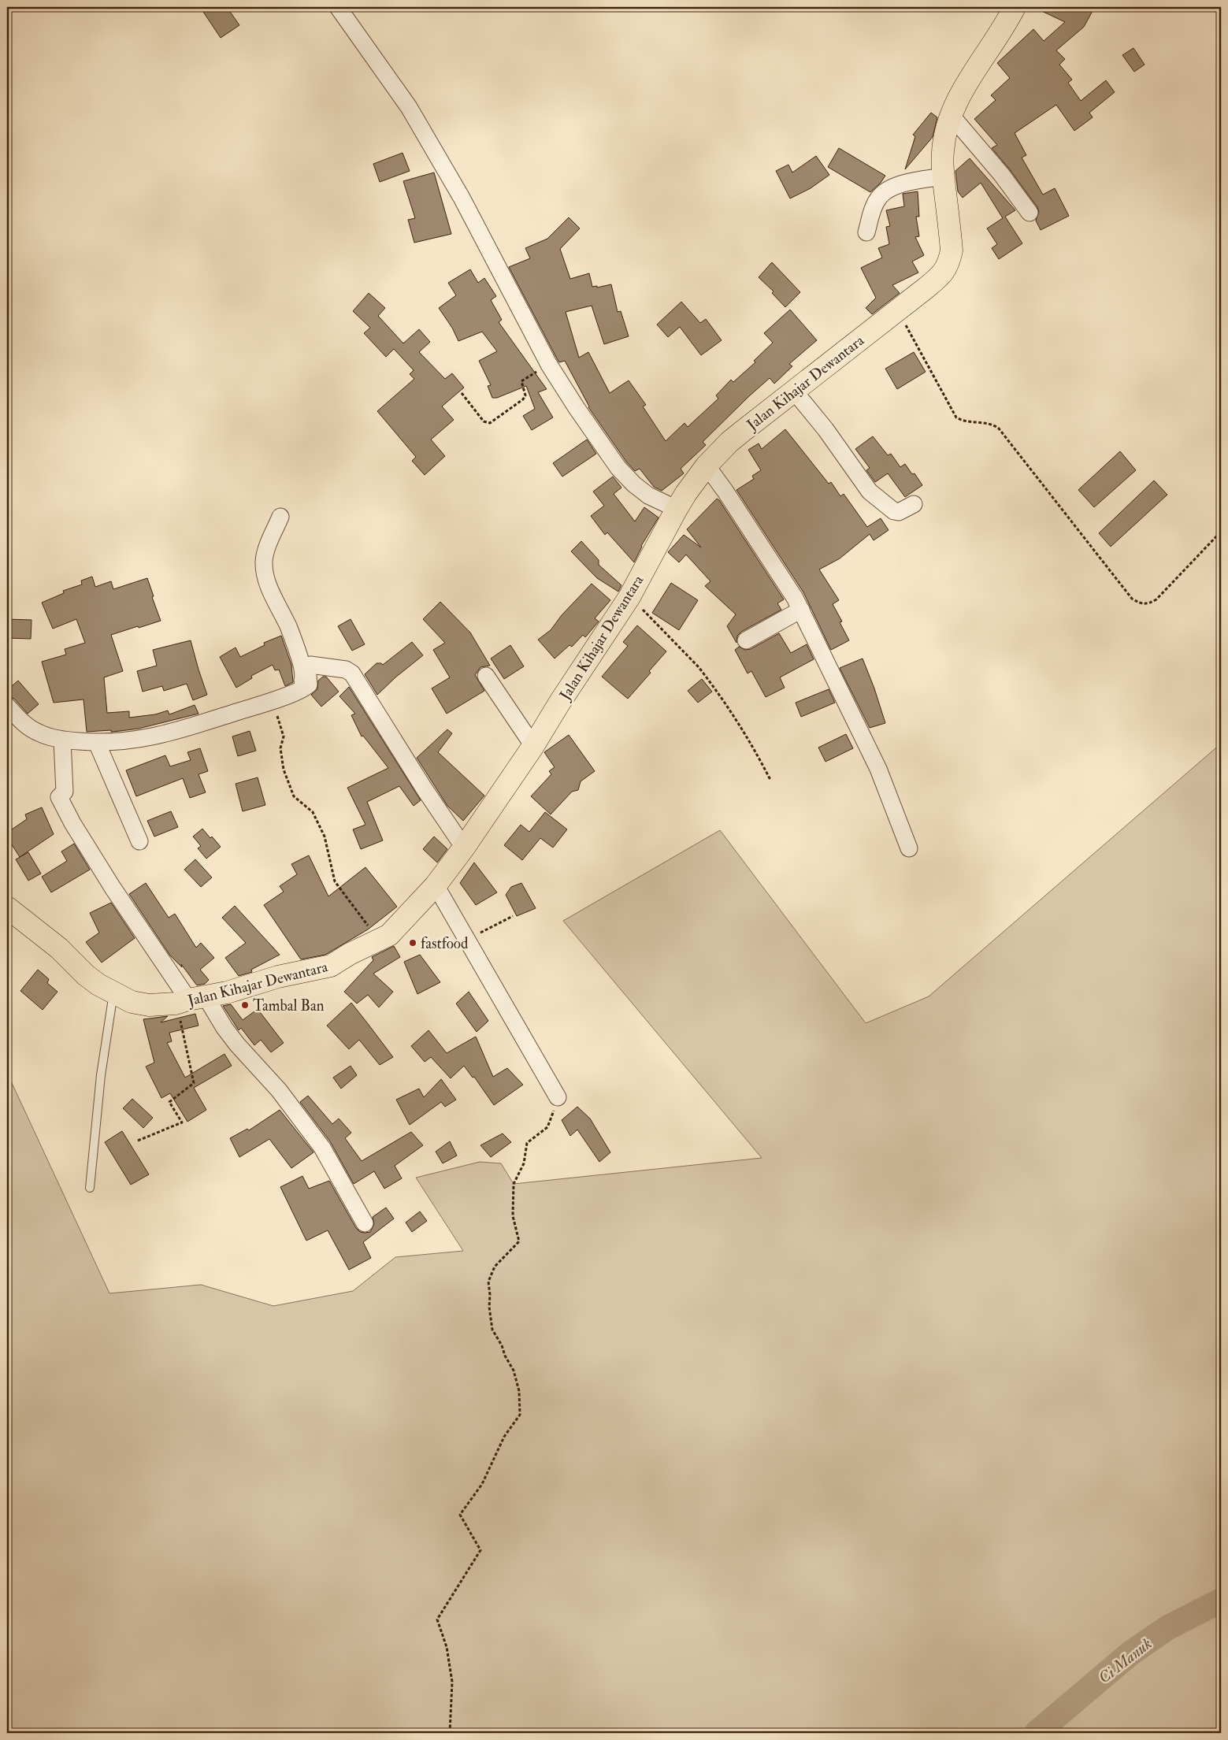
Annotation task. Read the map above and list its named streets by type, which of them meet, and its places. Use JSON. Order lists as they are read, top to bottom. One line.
{"streets":{"main road":["Jalan Kihajar Dewantara"]},"water":["Ci Manuk"],"places":["fastfood","Tambal Ban"]}
